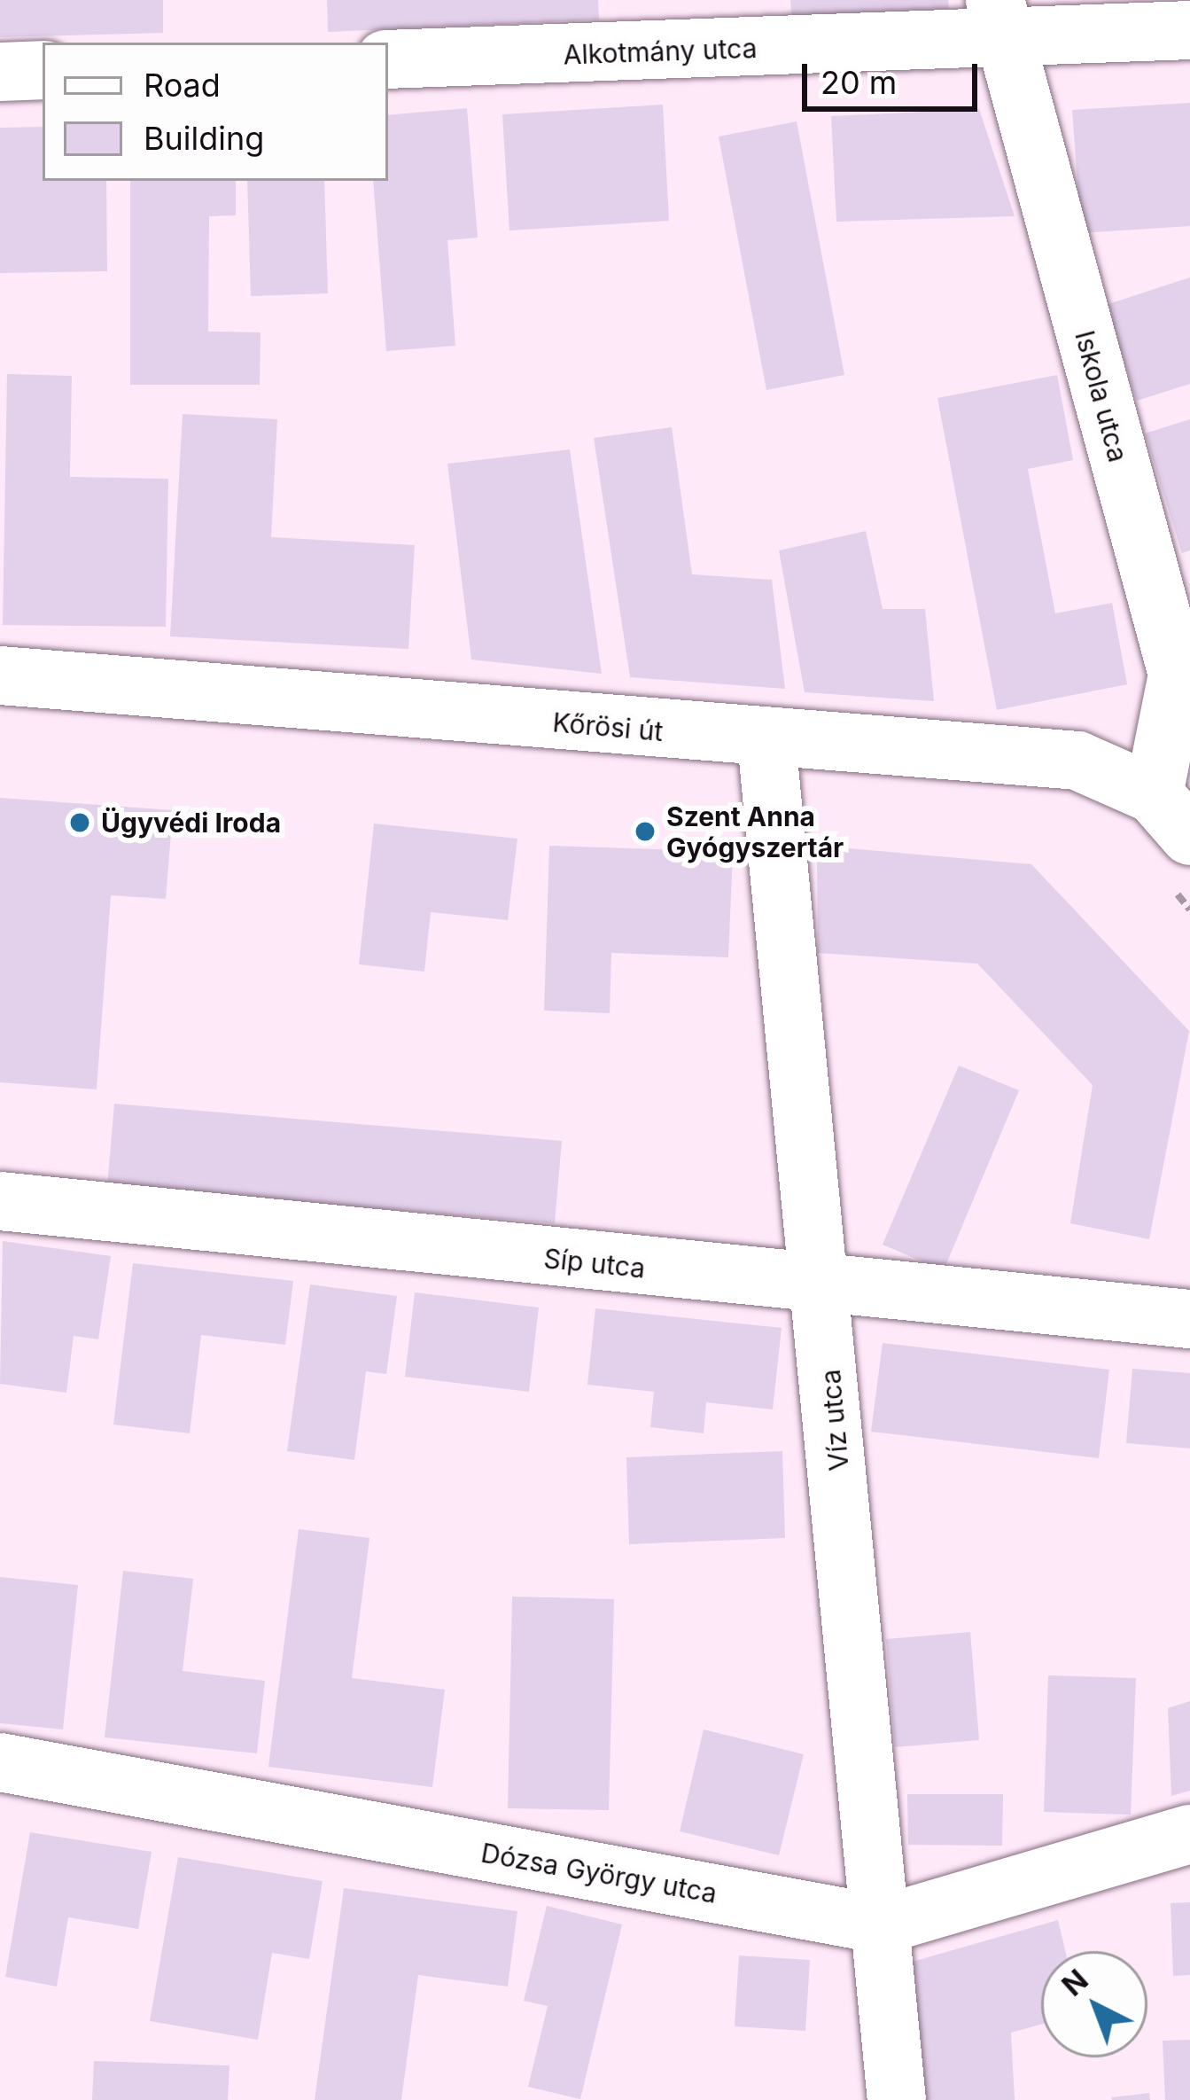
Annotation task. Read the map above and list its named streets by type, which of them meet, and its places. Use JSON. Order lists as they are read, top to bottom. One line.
{"streets":{"street":["Alkotmány utca","Iskola utca","Kőrösi út","Síp utca","Víz utca","Dózsa György utca"]},"crossings":[["Alkotmány utca","Iskola utca"],["Iskola utca","Kőrösi út"],["Kőrösi út","Víz utca"],["Síp utca","Víz utca"],["Víz utca","Dózsa György utca"]],"places":["Ügyvédi Iroda","Szent Anna Gyógyszertár"],"legend":["Road","Building"],"scale_bar":"20 m","north":"top left"}
